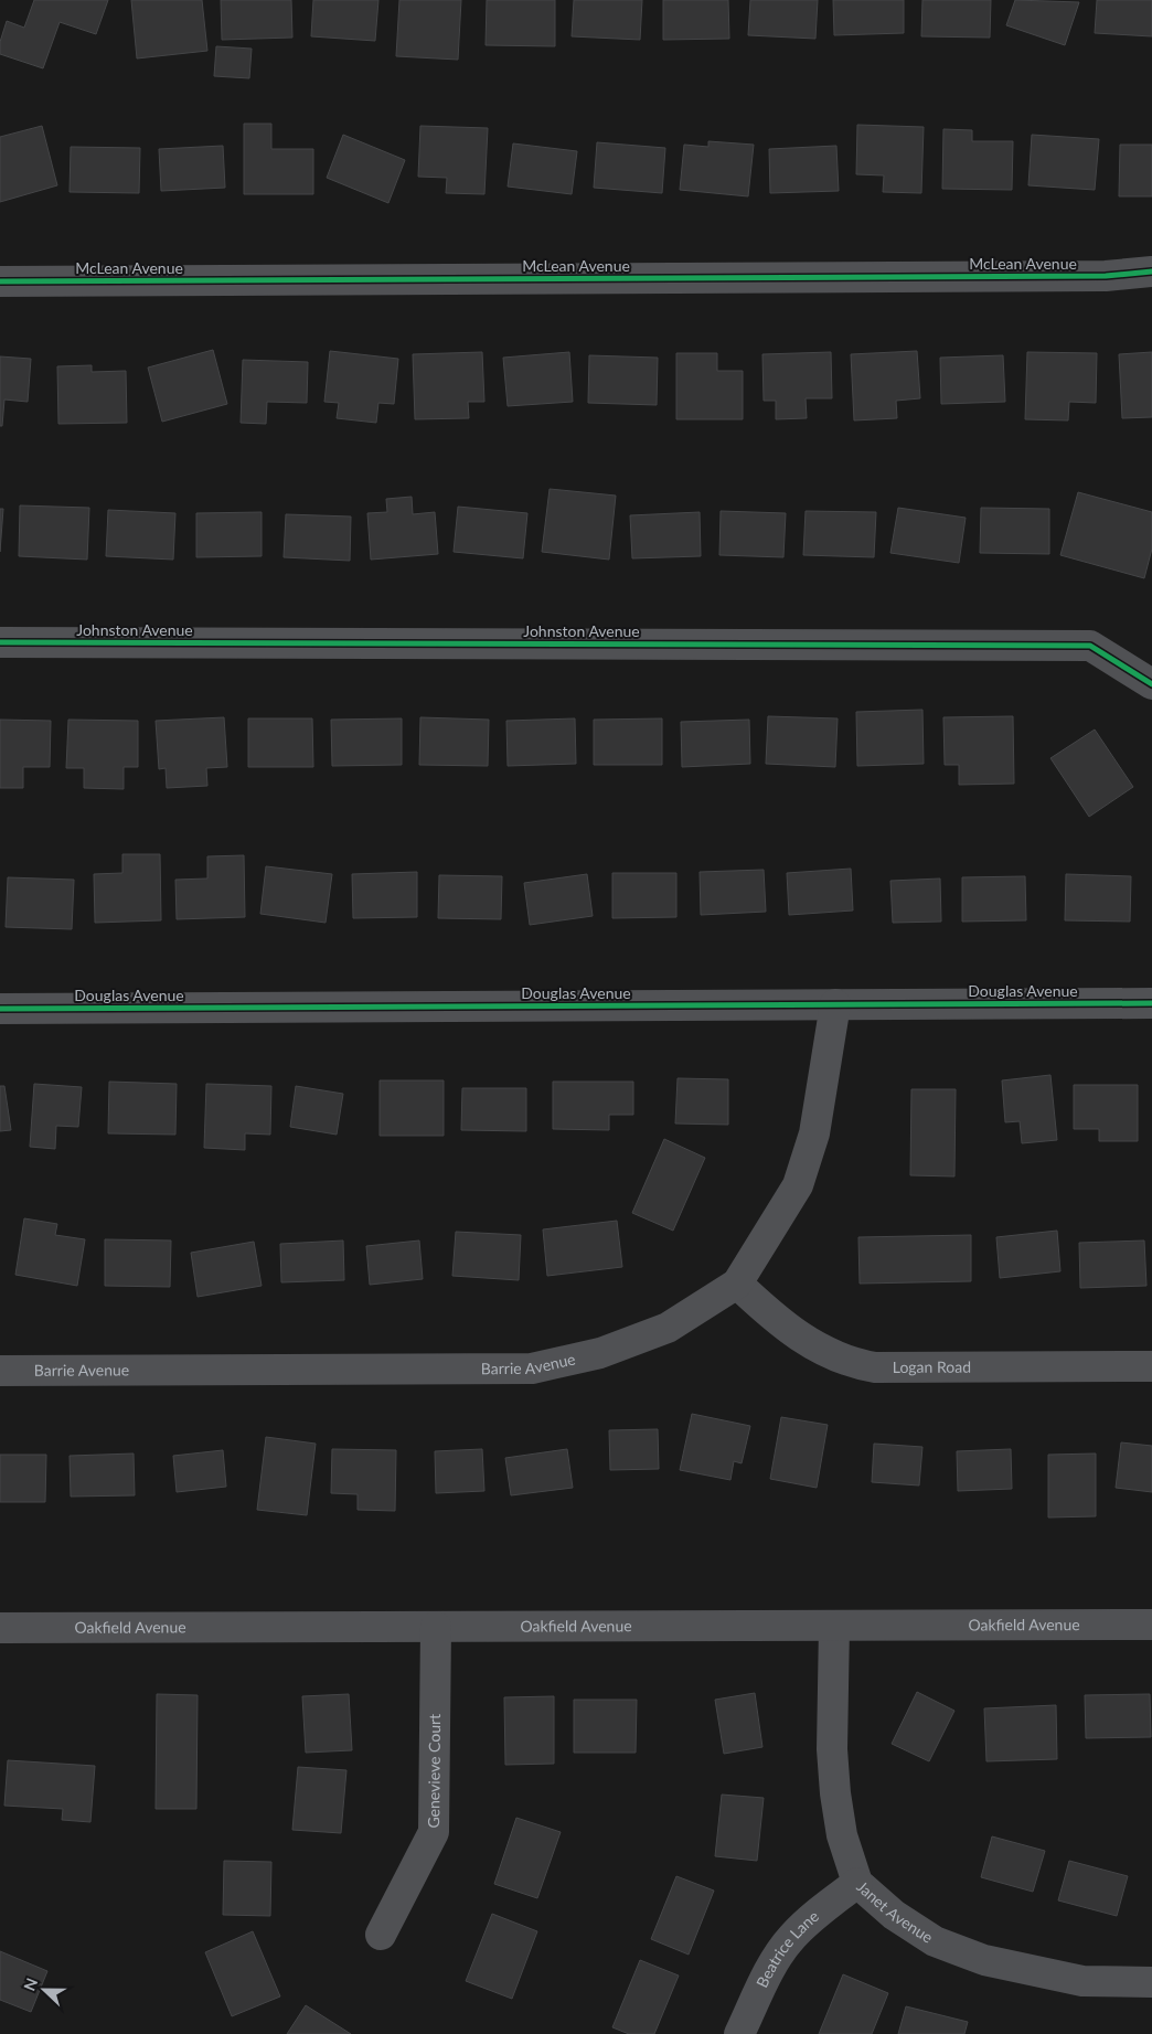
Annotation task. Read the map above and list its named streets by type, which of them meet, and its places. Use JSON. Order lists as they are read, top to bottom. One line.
{"streets":{"street":["McLean Avenue","Johnston Avenue","Douglas Avenue","Barrie Avenue","Logan Road","Oakfield Avenue","Genevieve Court","Janet Avenue","Beatrice Lane"]},"crossings":[["Douglas Avenue","Barrie Avenue"],["Barrie Avenue","Logan Road"],["Oakfield Avenue","Genevieve Court"],["Oakfield Avenue","Janet Avenue"],["Janet Avenue","Beatrice Lane"]],"north":"left"}
